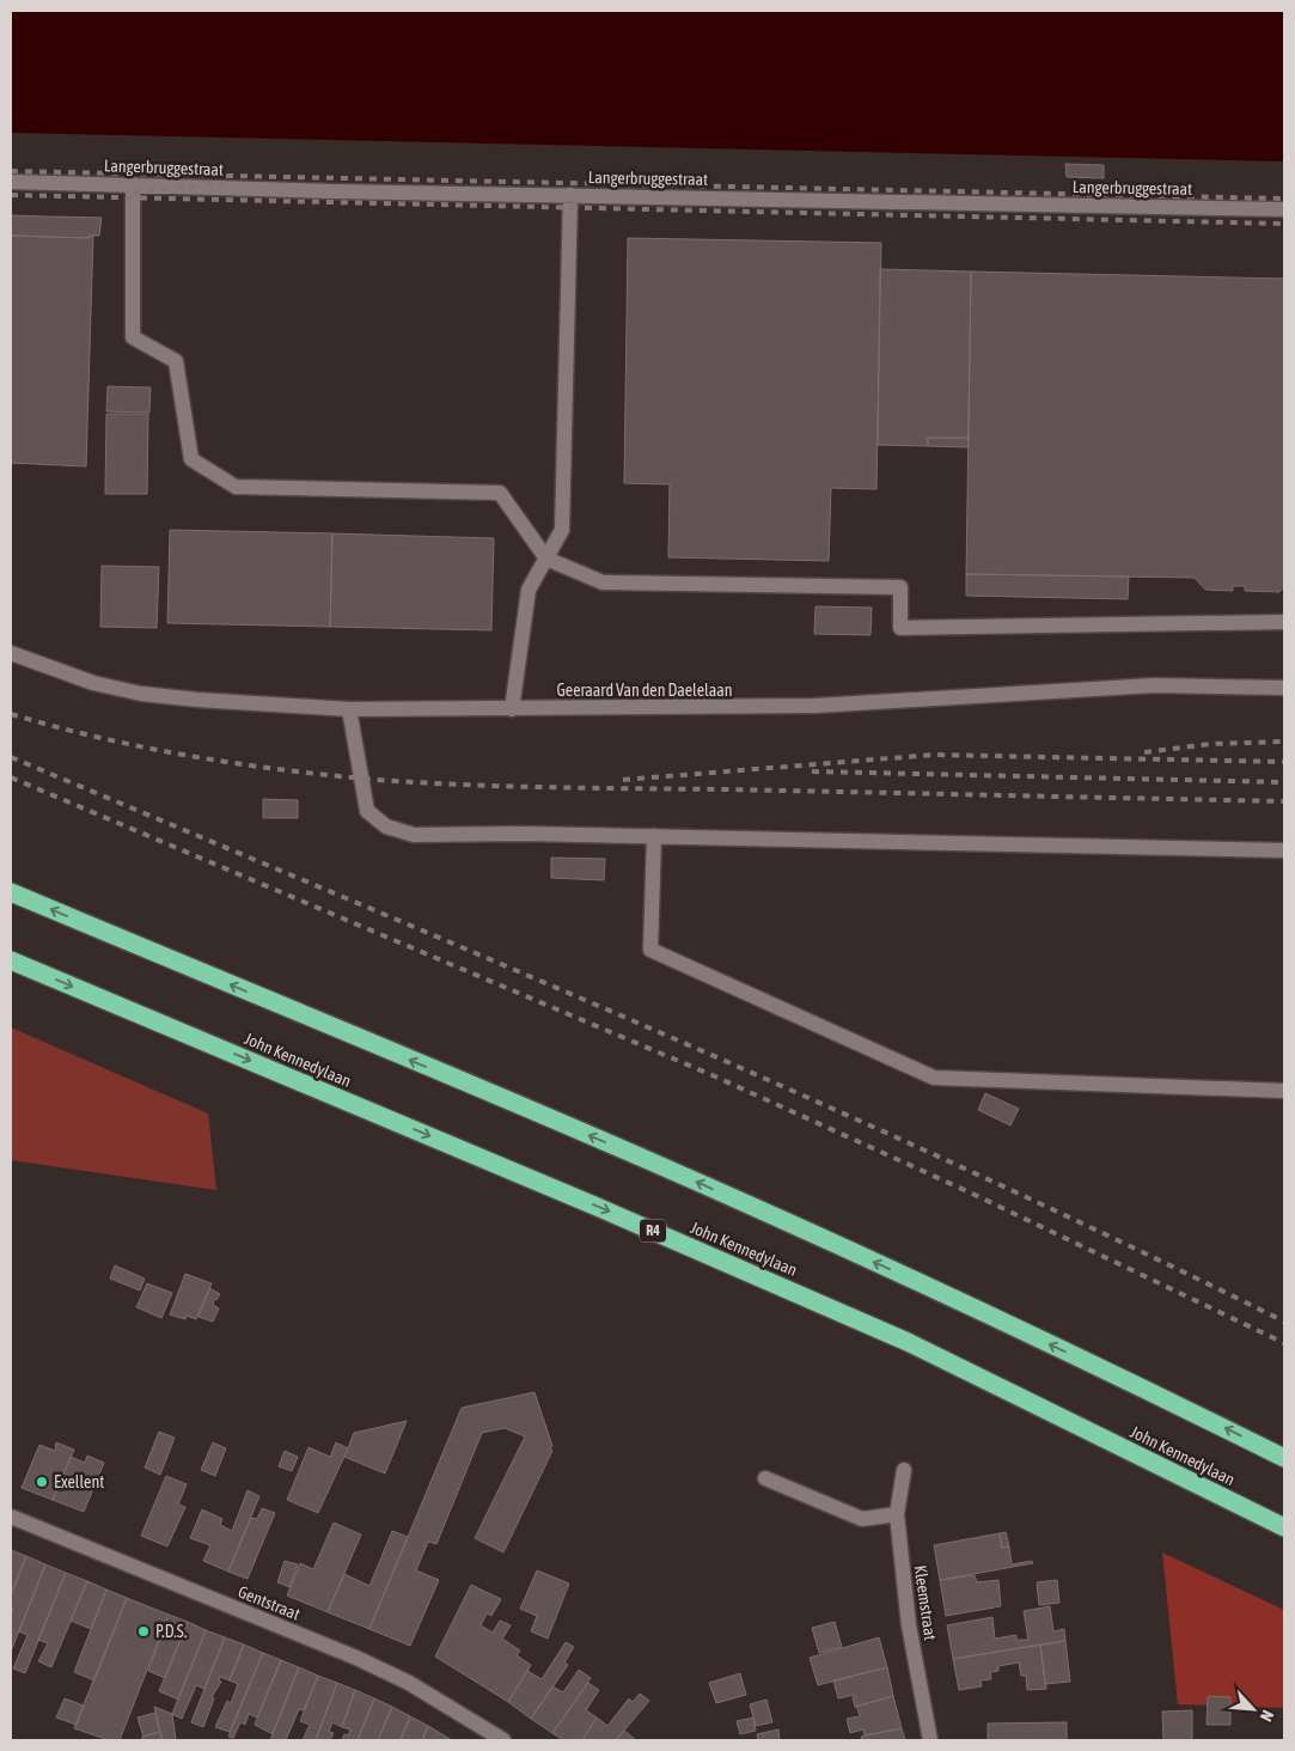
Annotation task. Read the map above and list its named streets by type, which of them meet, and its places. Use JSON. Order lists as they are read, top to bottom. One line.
{"streets":{"highway":["John Kennedylaan","R4"],"street":["Langerbruggestraat","Geeraard Van den Daelelaan","Gentstraat","Kleemstraat"]},"places":["Exellent","P.D.S."],"north":"bottom right"}
